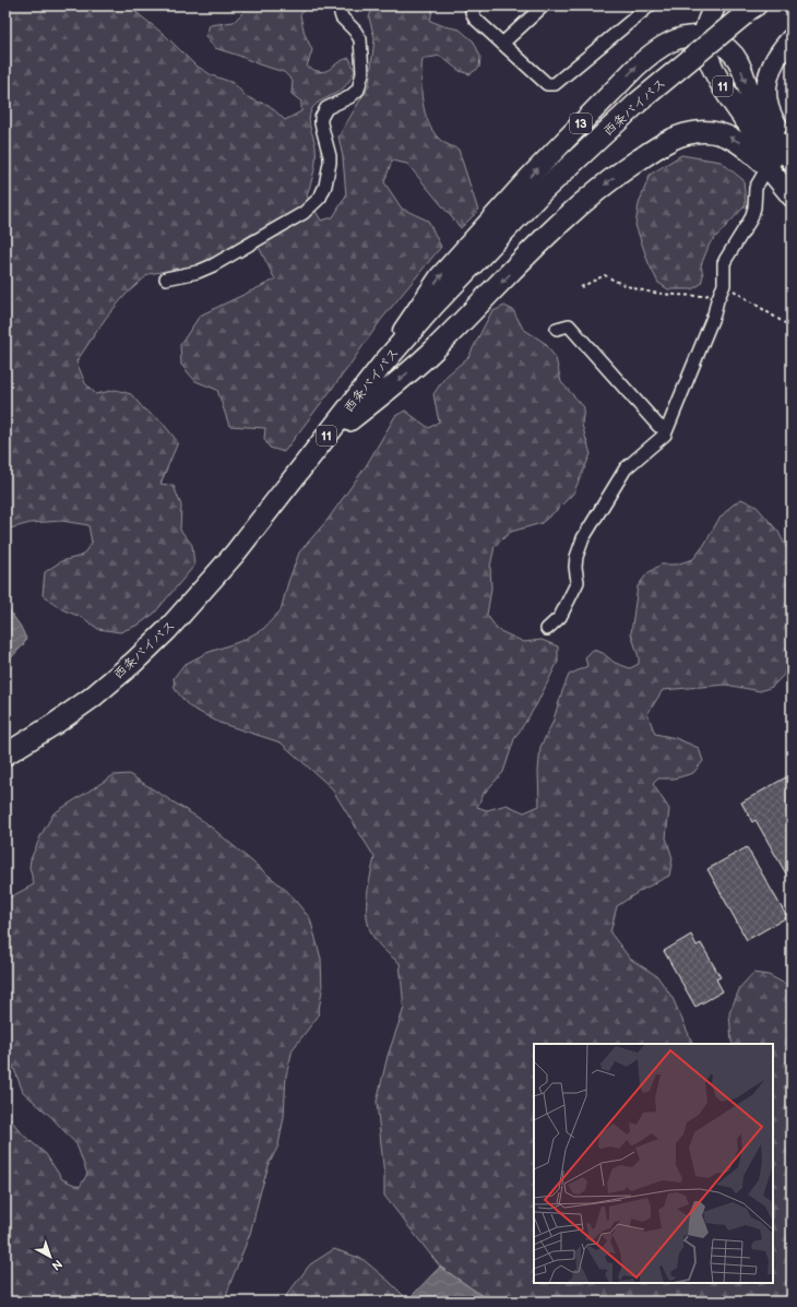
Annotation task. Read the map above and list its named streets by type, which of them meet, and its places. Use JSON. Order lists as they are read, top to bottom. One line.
{"streets":{"highway":["11","西条バイパス"],"main road":["13"]},"crossings":[["11","西条バイパス"],["11","13"],["西条バイパス","13"]],"north":"bottom right"}
